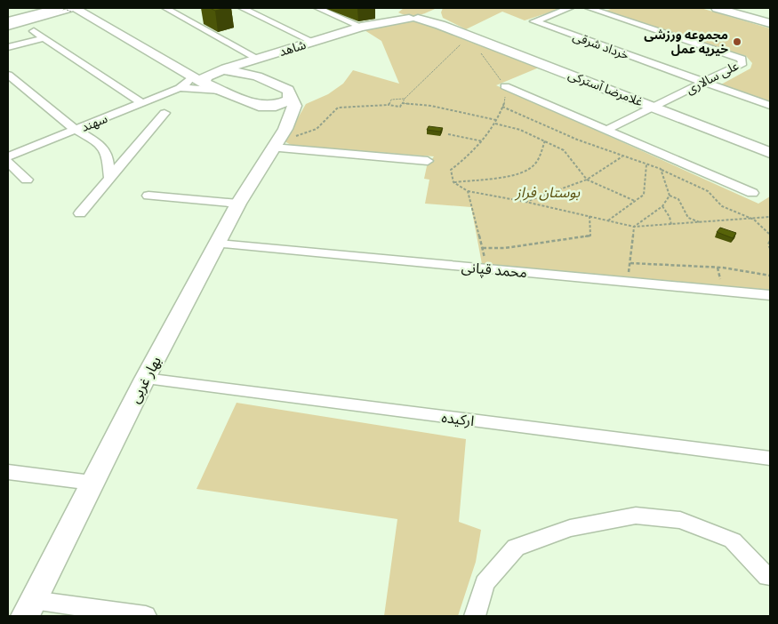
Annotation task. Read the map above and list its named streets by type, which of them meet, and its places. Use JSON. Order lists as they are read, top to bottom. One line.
{"streets":{"street":["خرداد شرقی","شاهد","علی سالاری","غلامرضا آسترکی","سهند","محمد قپانی","بهار غربی","ارکیده"]},"crossings":[["خرداد شرقی","علی سالاری"],["شاهد","غلامرضا آسترکی"],["علی سالاری","غلامرضا آسترکی"],["محمد قپانی","بهار غربی"],["بهار غربی","ارکیده"]],"parks":["بوستان فراز"],"places":["مجموعه ورزشی خیریه عمل"]}
